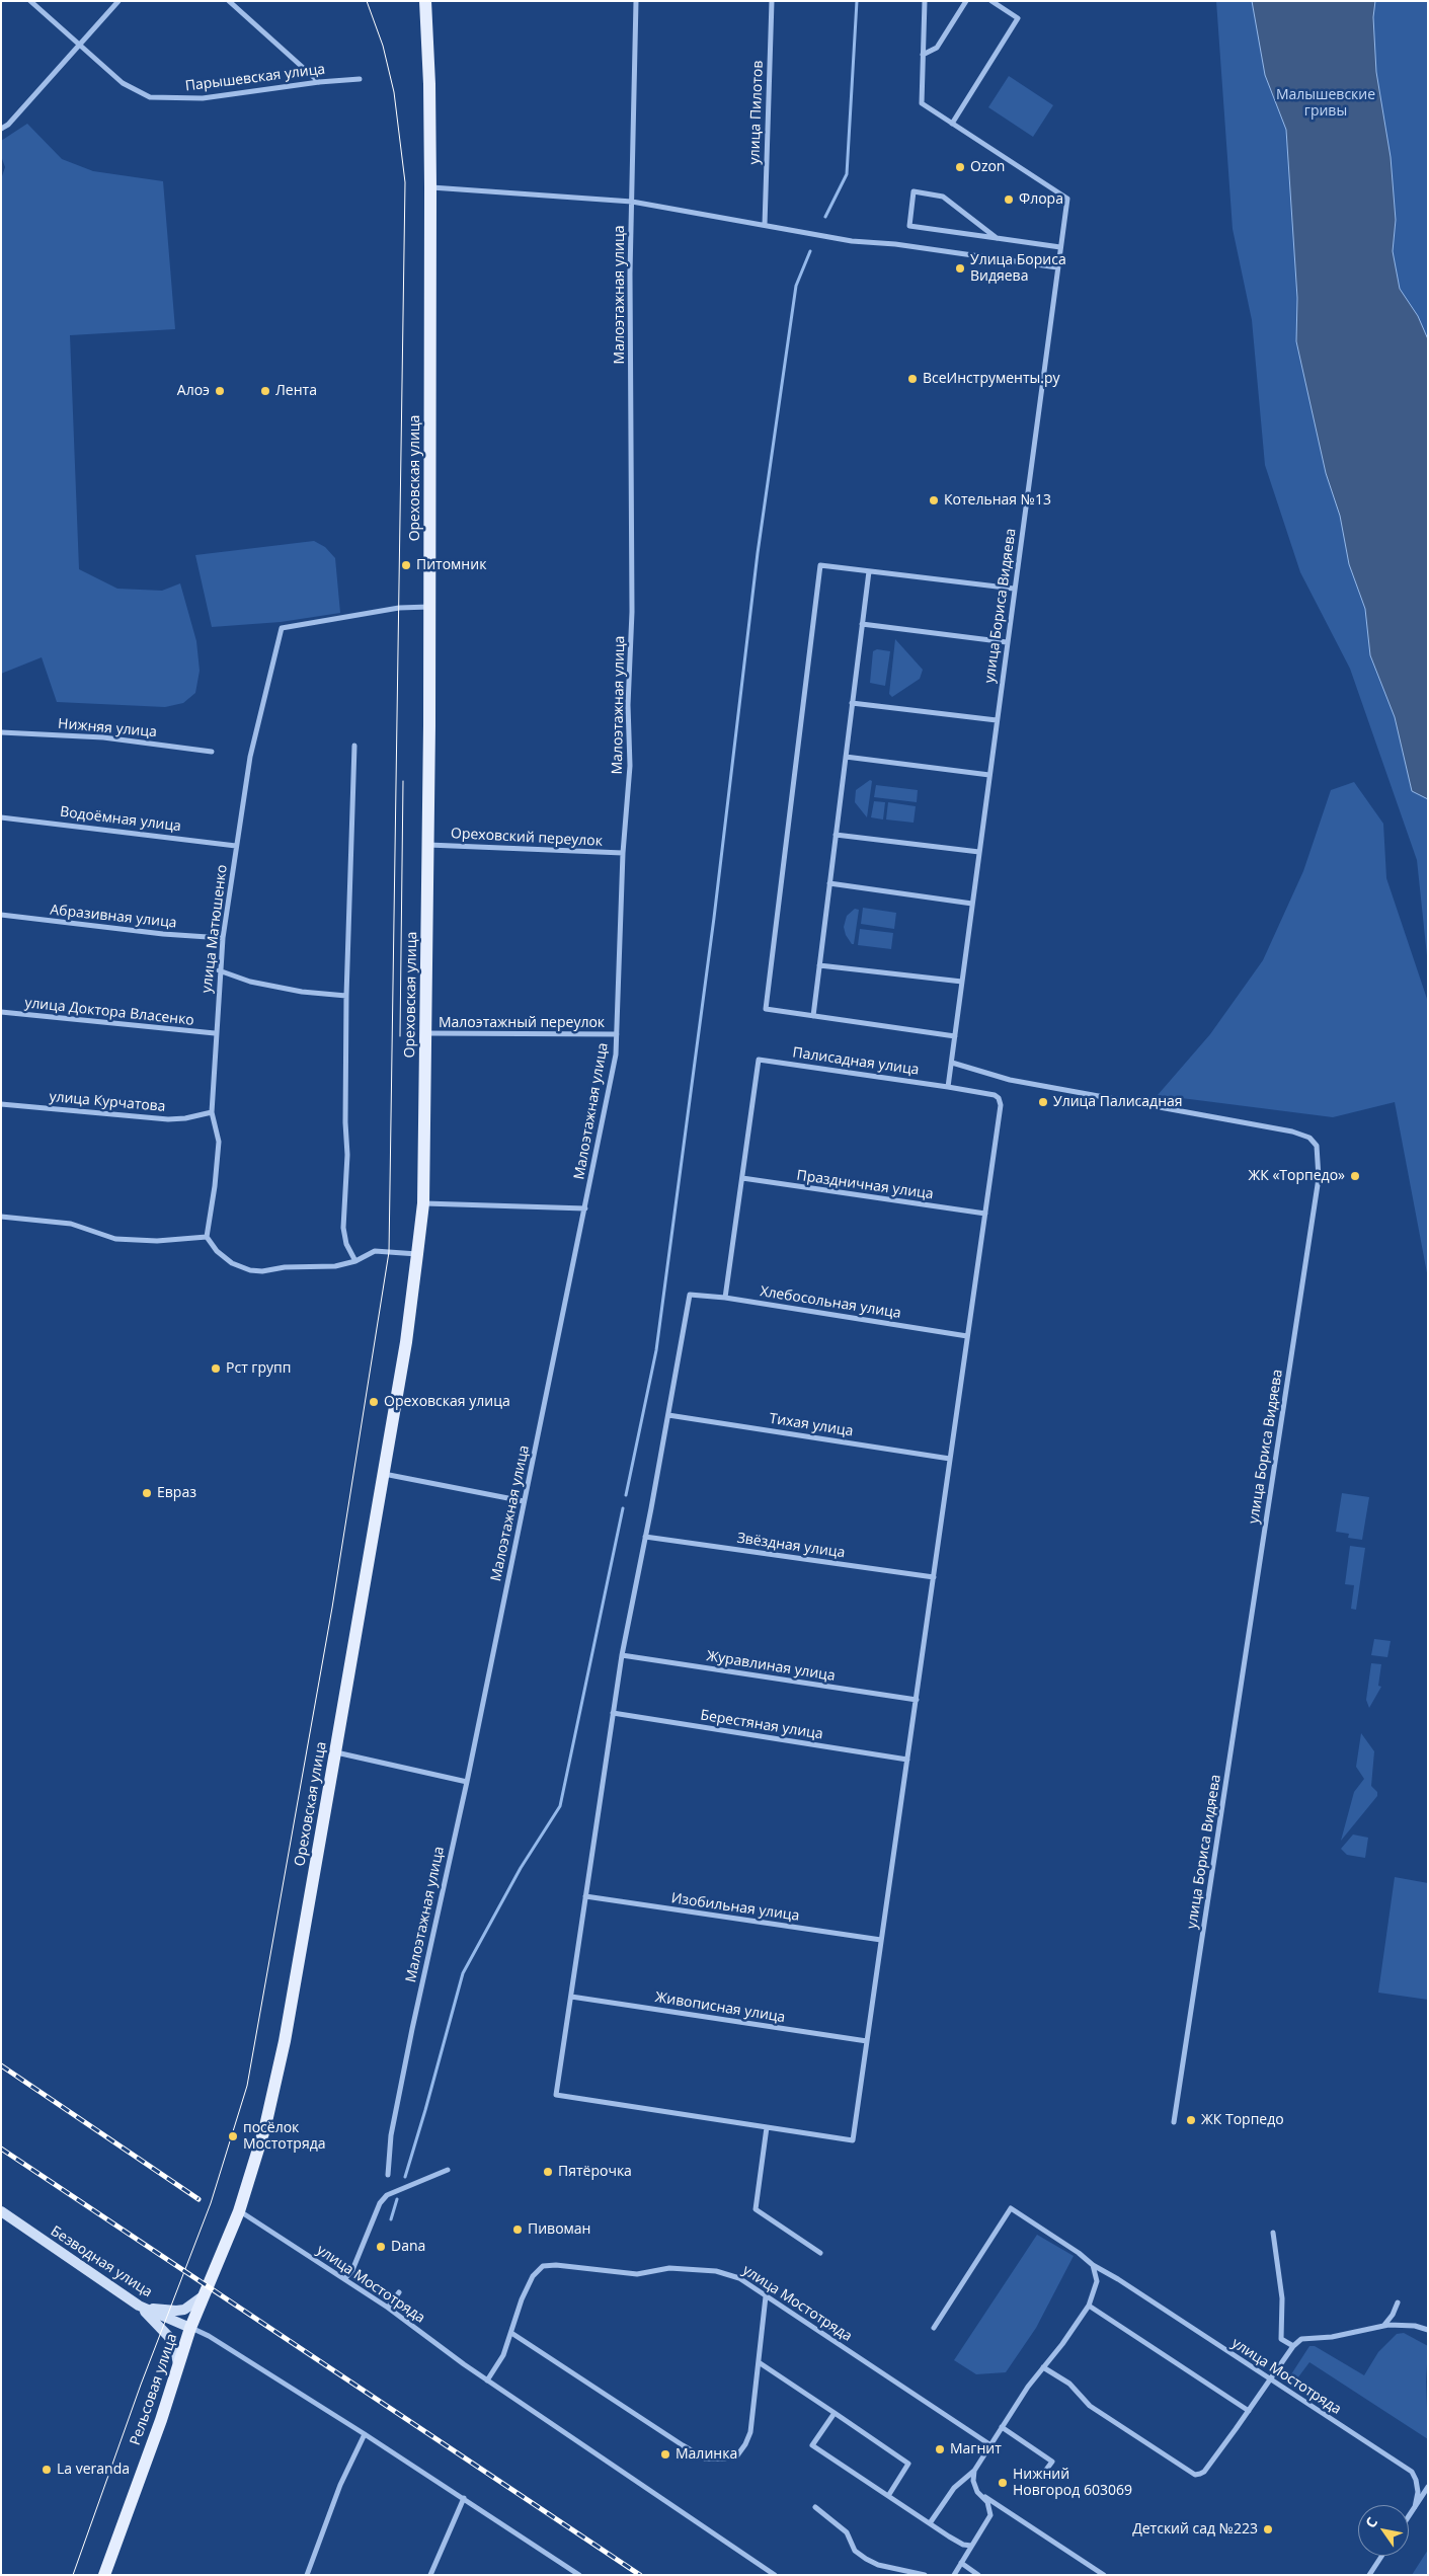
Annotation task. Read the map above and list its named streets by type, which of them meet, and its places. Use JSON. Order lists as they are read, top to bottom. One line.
{"streets":{"main road":["Ореховская улица","Безводная улица","Рельсовая улица"],"street":["Парышевская улица","улица Пилотов","Малоэтажная улица","улица Бориса Видяева","Нижняя улица","Водоёмная улица","Ореховский переулок","Абразивная улица","улица Матюшенко","улица Доктора Власенко","Малоэтажный переулок","Палисадная улица","улица Курчатова","Праздничная улица","Хлебосольная улица","Тихая улица","Звёздная улица","Журавлиная улица","Берестяная улица","Изобильная улица","Живописная улица","улица Мостотряда"]},"crossings":[["Малоэтажная улица","Ореховский переулок"],["Малоэтажная улица","Малоэтажный переулок"],["Ореховская улица","Ореховский переулок"],["Ореховская улица","улица Матюшенко"],["Ореховская улица","Малоэтажный переулок"],["Ореховская улица","улица Мостотряда"],["Ореховская улица","Рельсовая улица"],["улица Бориса Видяева","Палисадная улица"],["Водоёмная улица","улица Матюшенко"],["Абразивная улица","улица Матюшенко"],["улица Матюшенко","улица Доктора Власенко"],["улица Матюшенко","улица Курчатова"],["Палисадная улица","Праздничная улица"],["Хлебосольная улица","Тихая улица"],["Безводная улица","Рельсовая улица"]],"parks":["Малышевские гривы"],"places":["Ozon","Флора","Улица Бориса Видяева","ВсеИнструменты.ру","Алоэ","Лента","Котельная №13","Питомник","Улица Палисадная","ЖК «Торпедо»","Рст групп","Ореховская улица","Евраз","ЖК Торпедо","посёлок Мостотряда","Пятёрочка","Пивоман","Dana","Магнит","Малинка","La veranda","Нижний Новгород 603069","Детский сад №223"],"north":"top left"}
